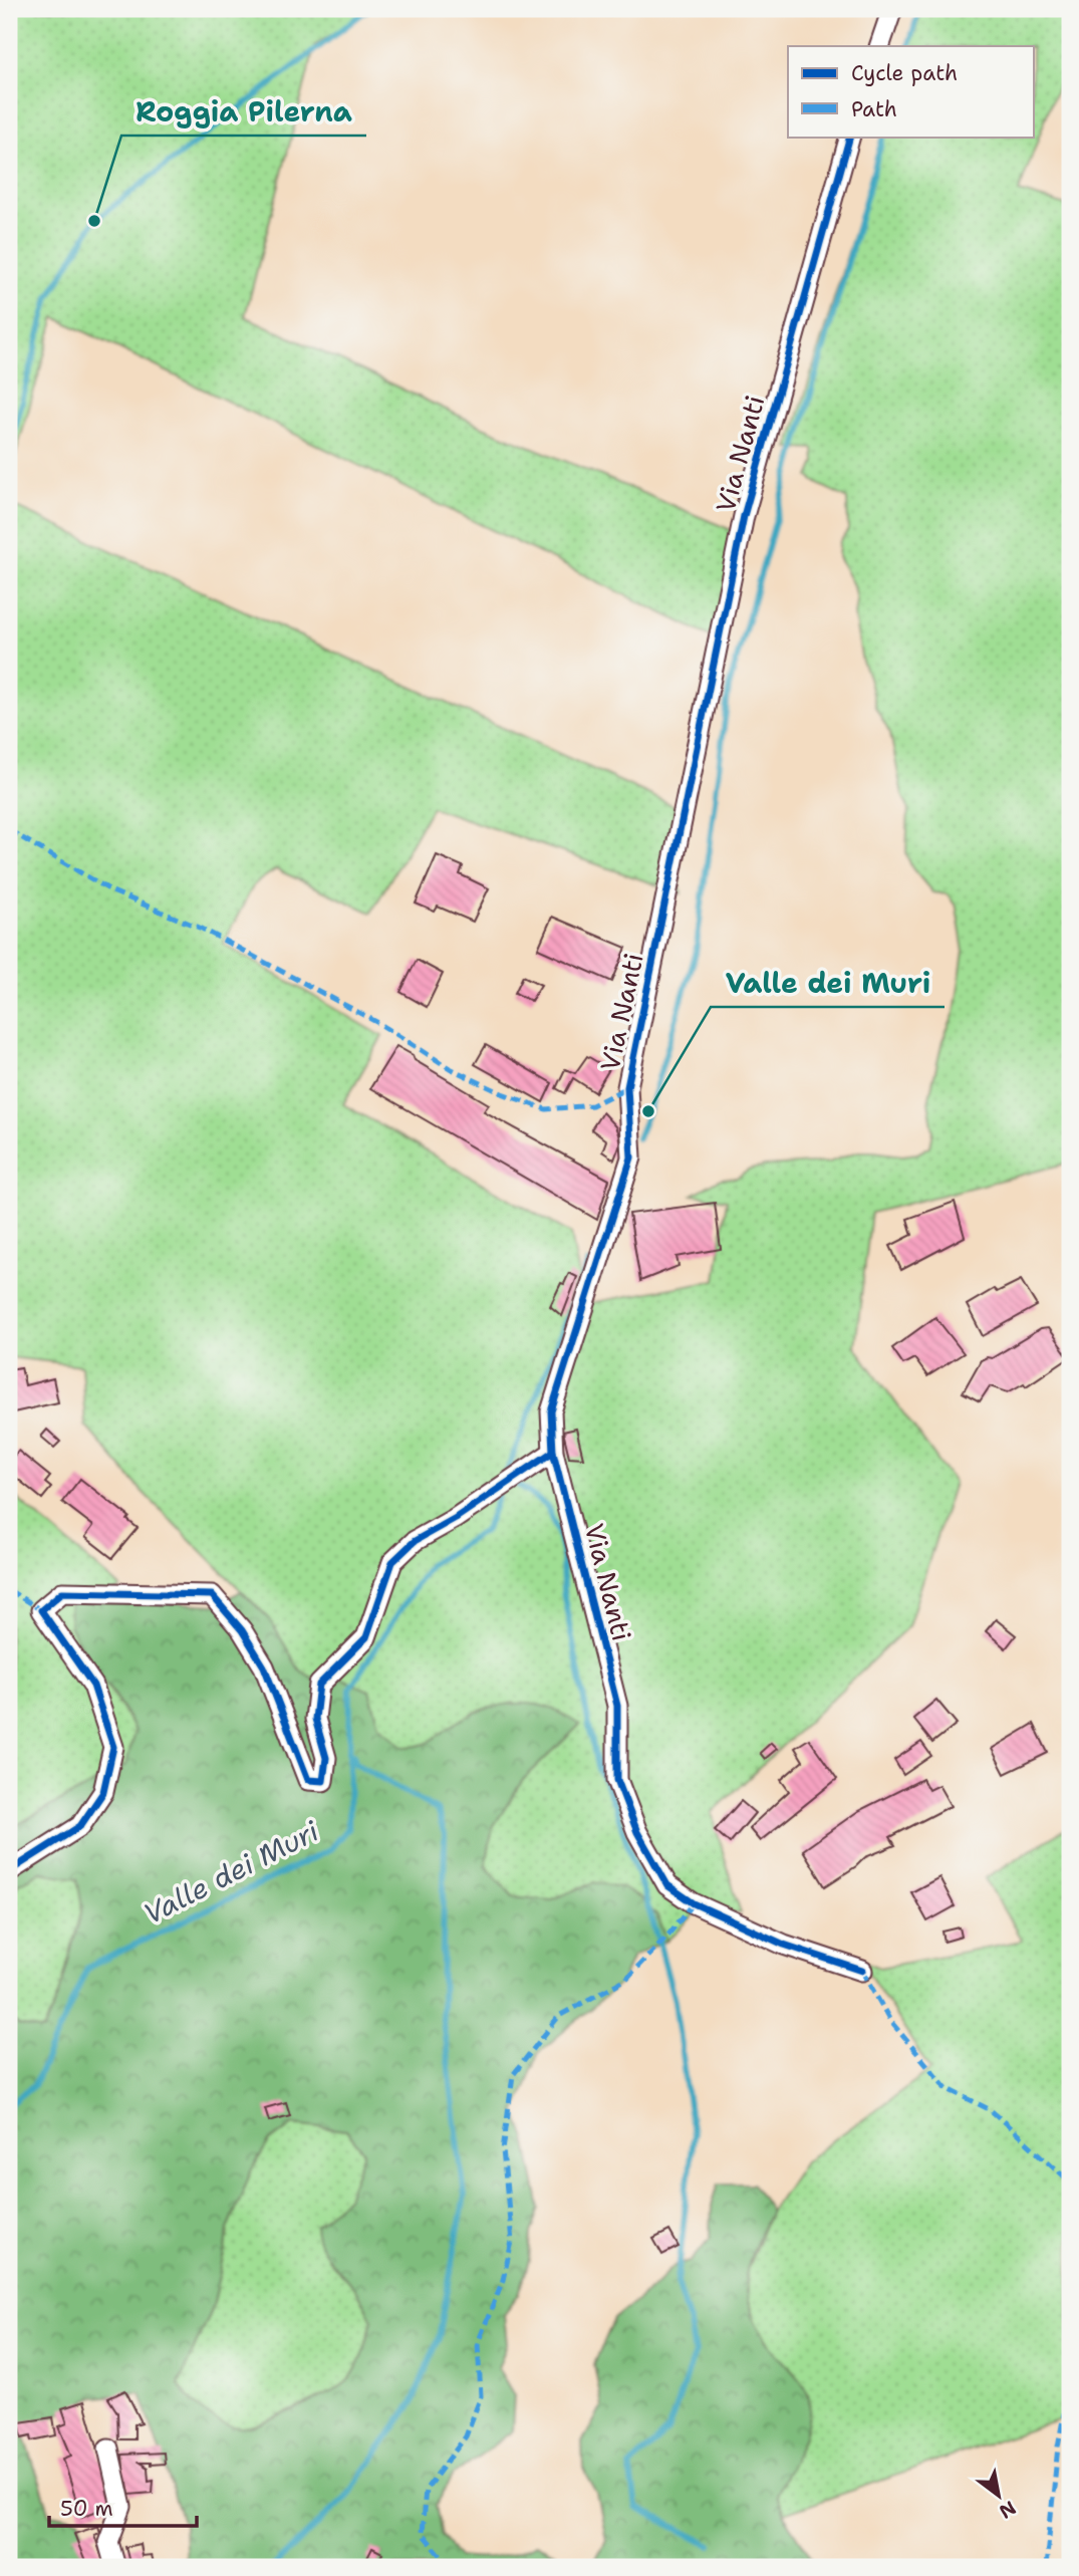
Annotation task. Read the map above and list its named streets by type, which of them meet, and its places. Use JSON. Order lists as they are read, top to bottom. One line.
{"streets":{"street":["Via Nanti"]},"water":["Valle dei Muri"],"places":["Roggia Pilerna","Valle dei Muri"],"legend":["Cycle path","Path"],"scale_bar":"50 m","north":"bottom right"}
